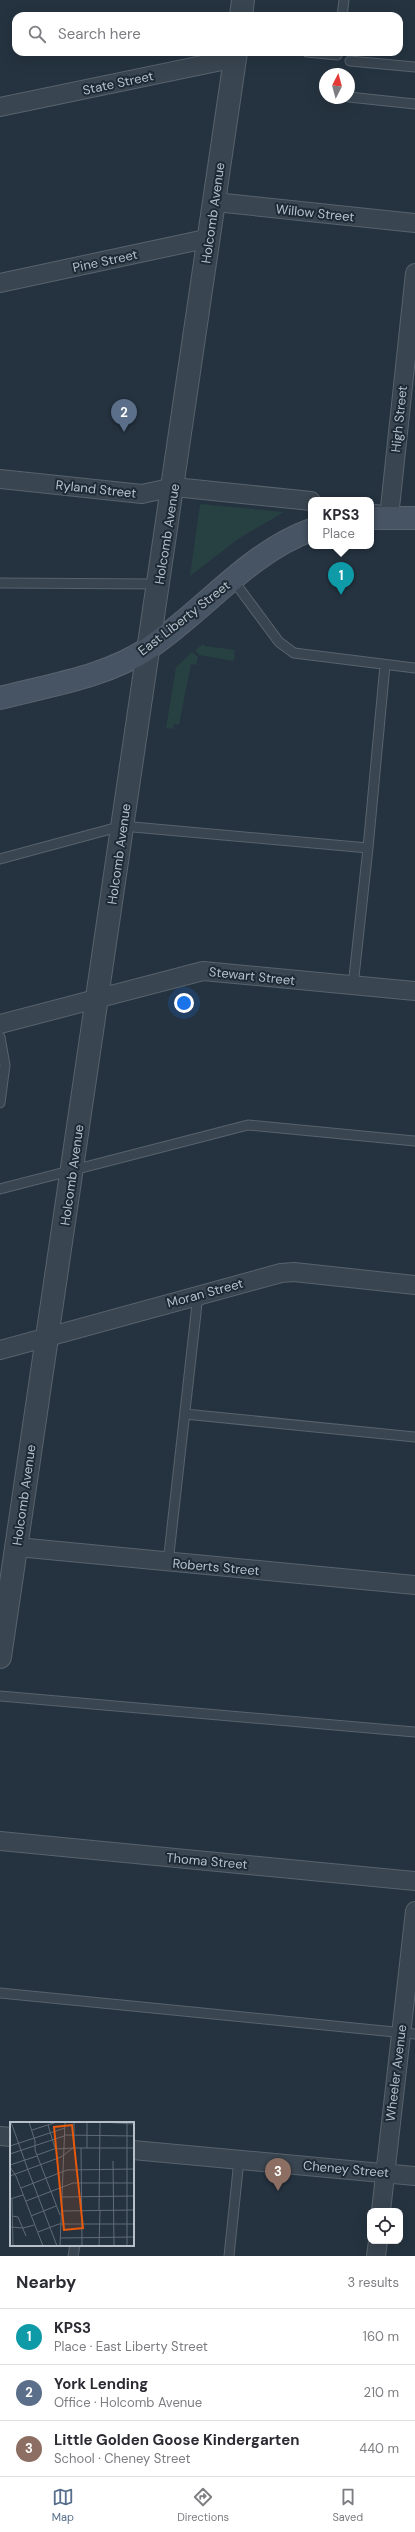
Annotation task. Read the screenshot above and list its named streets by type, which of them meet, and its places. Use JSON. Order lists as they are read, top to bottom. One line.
{"streets":{"main road":["East Liberty Street"],"street":["State Street","Holcomb Avenue","Willow Street","Pine Street","High Street","Ryland Street","Stewart Street","Moran Street","Roberts Street","Thoma Street","Wheeler Avenue","Cheney Street"]},"crossings":[["Holcomb Avenue","Willow Street"],["Holcomb Avenue","Pine Street"],["Holcomb Avenue","Ryland Street"],["Holcomb Avenue","East Liberty Street"],["Holcomb Avenue","Stewart Street"],["Holcomb Avenue","Moran Street"],["Holcomb Avenue","Roberts Street"],["Wheeler Avenue","Cheney Street"]],"north":"top","page":{"search":"Search here","pins":["2","1","3"],"popup":["KPS3","Place"],"heading":["Nearby","3 results"],"list":[{"mark":"1","name":"KPS3","note":"Place · East Liberty Street","value":"160 m"},{"mark":"2","name":"York Lending","note":"Office · Holcomb Avenue","value":"210 m"},{"mark":"3","name":"Little Golden Goose Kindergarten","note":"School · Cheney Street","value":"440 m"}],"nav":["Map","Directions","Saved"]}}
